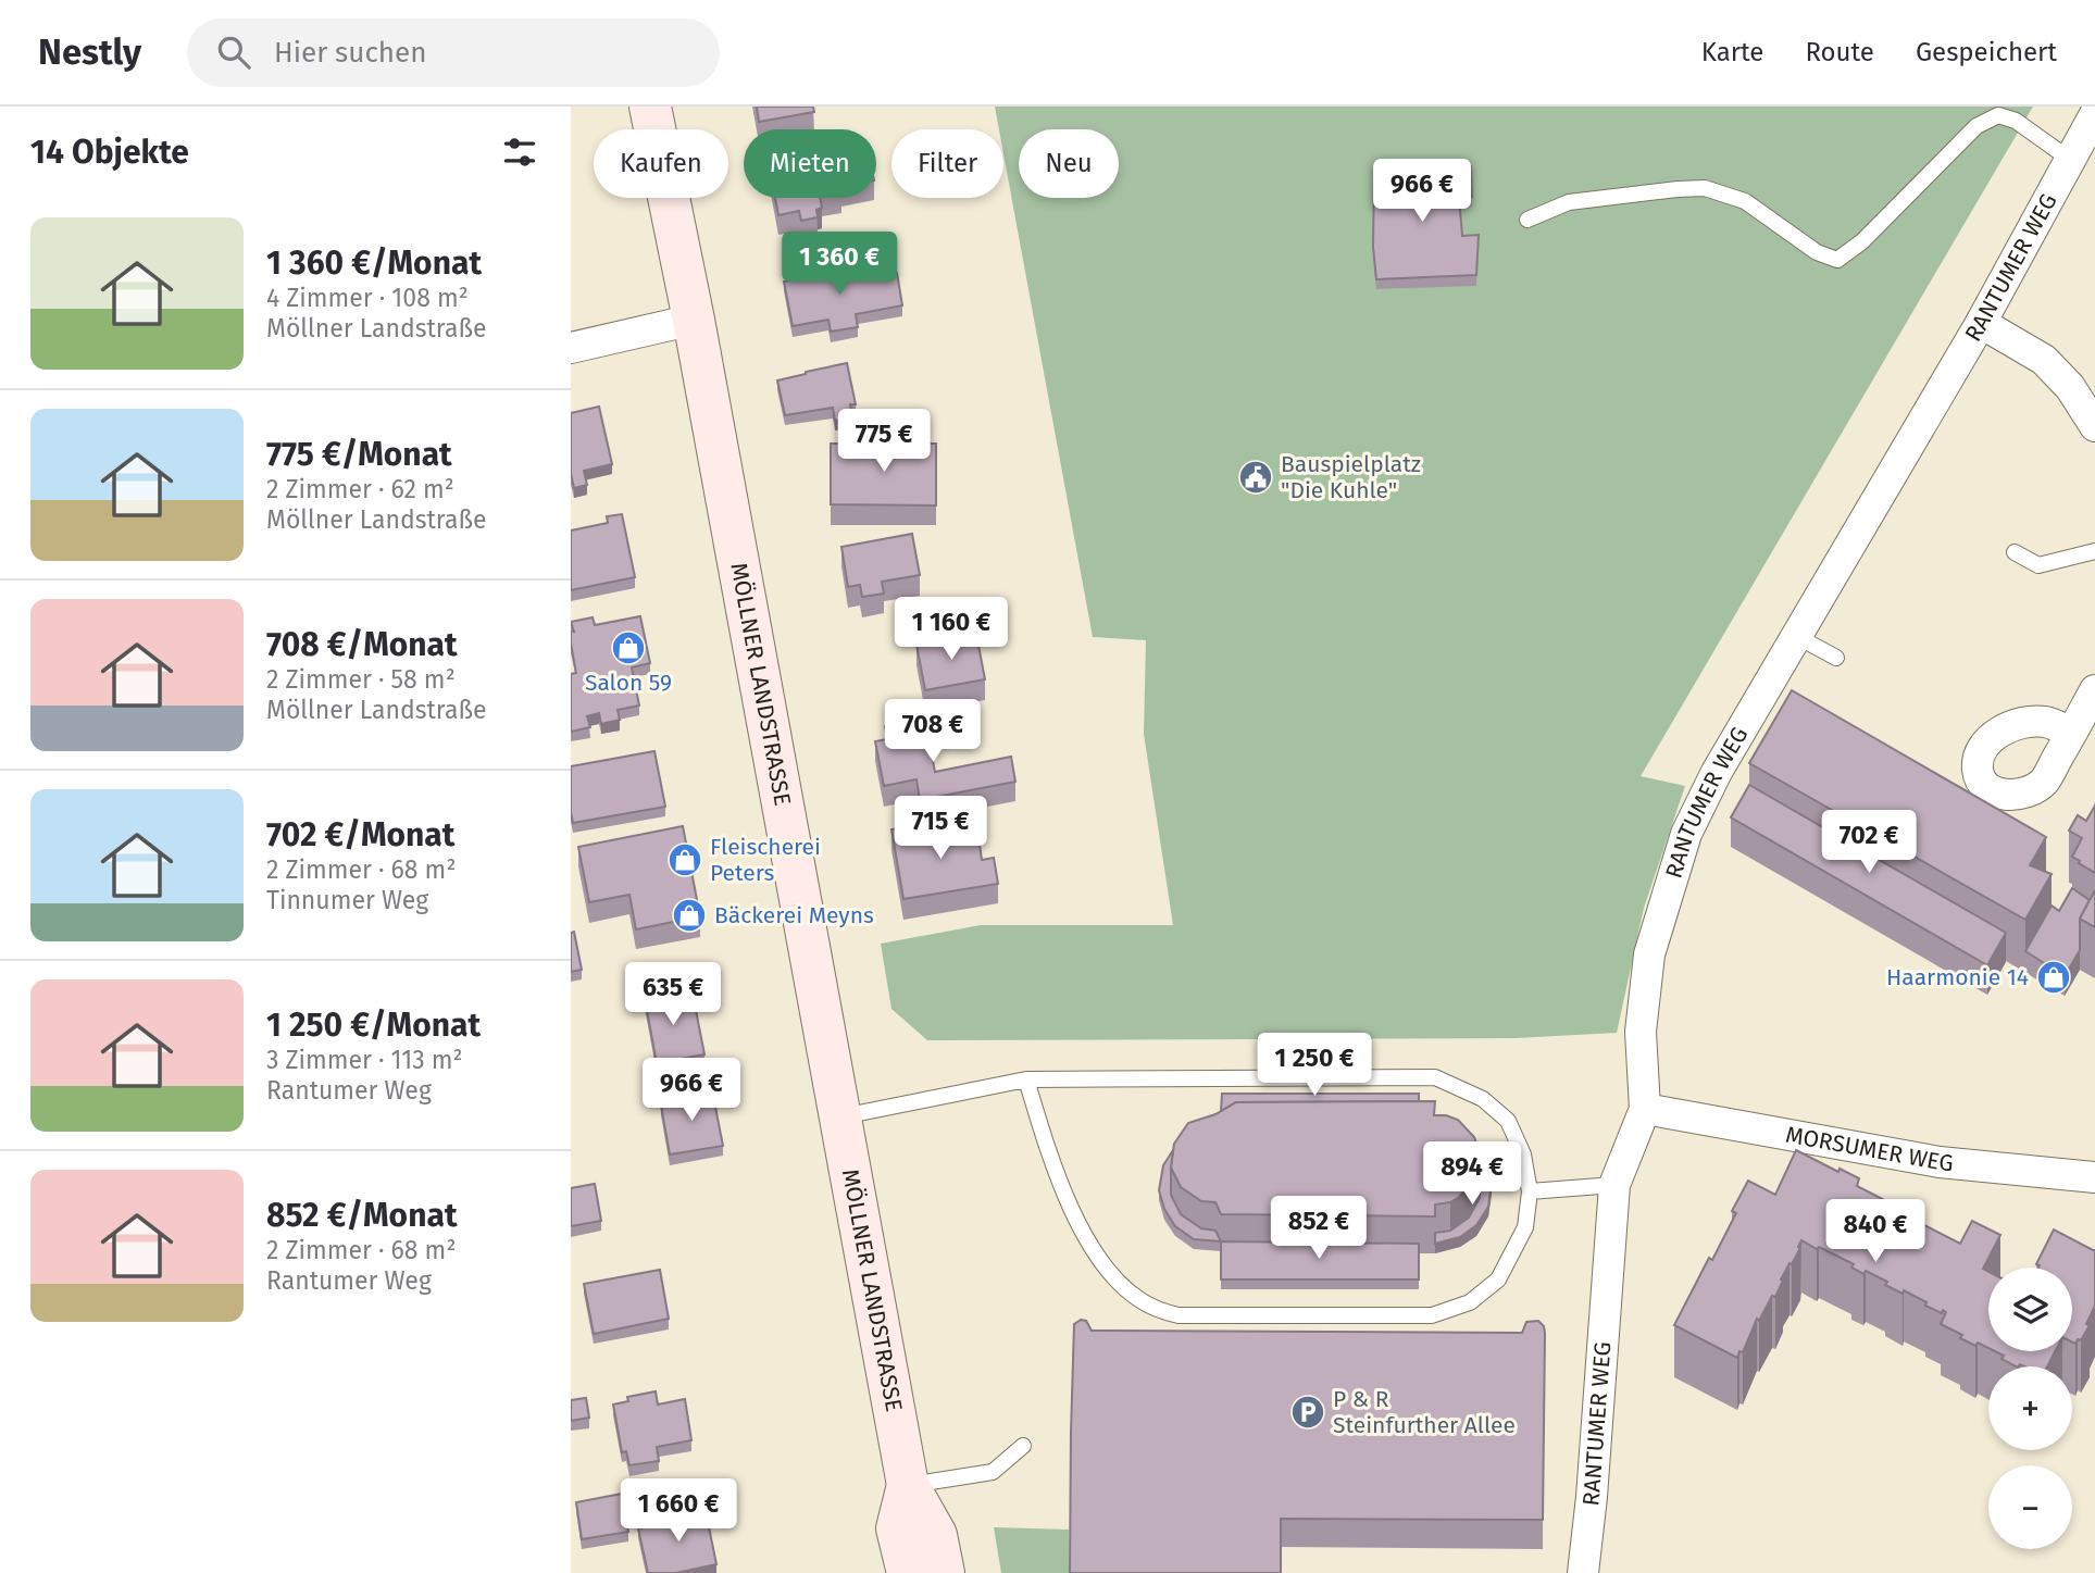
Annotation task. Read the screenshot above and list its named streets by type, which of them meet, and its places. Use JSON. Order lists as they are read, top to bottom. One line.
{"streets":{"street":["RANTUMER WEG","MÖLLNER LANDSTRASSE","MORSUMER WEG"]},"crossings":[["RANTUMER WEG","MORSUMER WEG"]],"places":{"public building":["Bauspielplatz \"Die Kuhle\""],"shop":["Salon 59","Fleischerei Peters","Bäckerei Meyns","Haarmonie 14"],"parking":["P & R Steinfurther Allee"]},"page":{"header":"Nestly","search":"Hier suchen","nav":["Karte","Route","Gespeichert"],"heading":"14 Objekte","chip":["Kaufen","Mieten","Filter","Neu"],"price":["966 €","1 360 €","775 €","1 160 €","708 €","715 €","702 €","635 €","1 250 €","966 €","894 €","852 €","840 €","1 660 €"],"list":[{"name":"1 360 €/Monat","note":"4 Zimmer · 108 m² · Möllner Landstraße"},{"name":"775 €/Monat","note":"2 Zimmer · 62 m² · Möllner Landstraße"},{"name":"708 €/Monat","note":"2 Zimmer · 58 m² · Möllner Landstraße"},{"name":"702 €/Monat","note":"2 Zimmer · 68 m² · Tinnumer Weg"},{"name":"1 250 €/Monat","note":"3 Zimmer · 113 m² · Rantumer Weg"},{"name":"852 €/Monat","note":"2 Zimmer · 68 m² · Rantumer Weg"}],"map_buttons":["+","−"]}}
